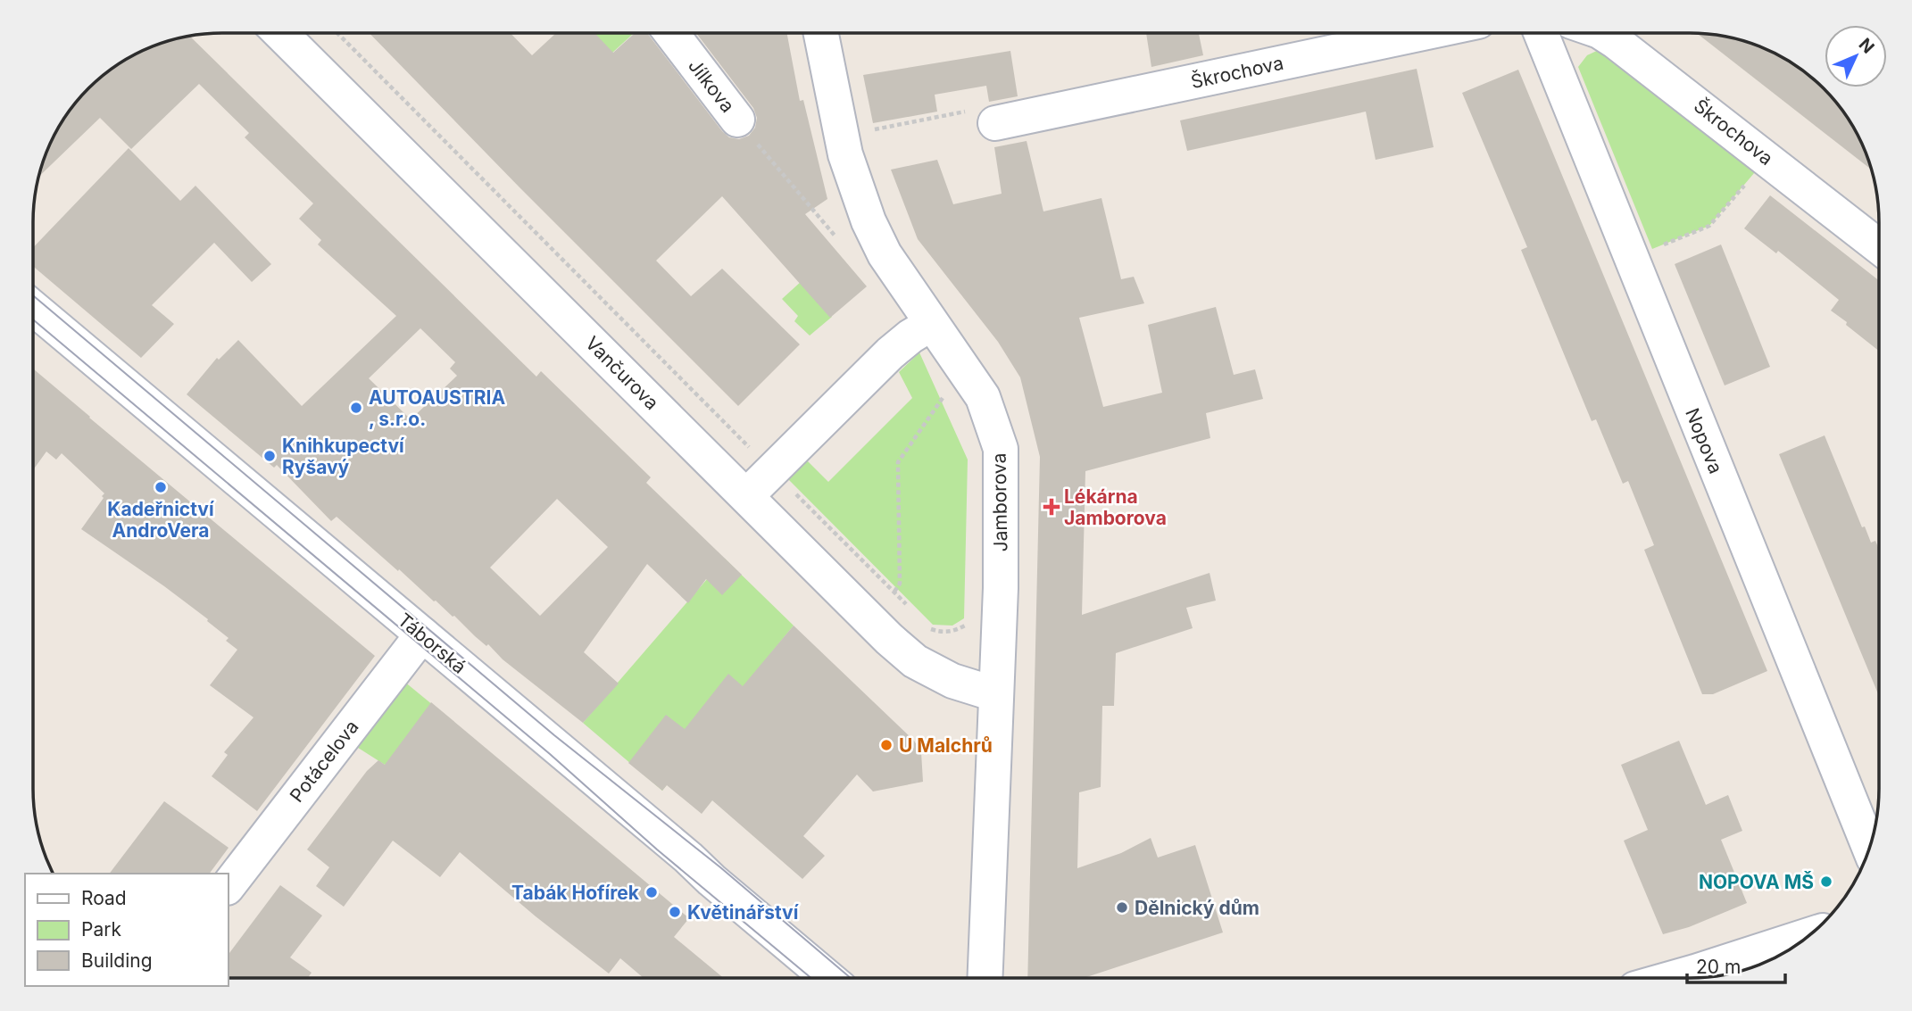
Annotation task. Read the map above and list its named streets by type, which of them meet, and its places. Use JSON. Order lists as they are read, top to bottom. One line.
{"streets":{"street":["Škrochova","Jílkova","Vančurova","Nopova","Jamborova","Táborská","Potácelova"]},"crossings":[["Vančurova","Jamborova"],["Táborská","Potácelova"]],"places":{"other":["AUTOAUSTRIA , s.r.o.","Knihkupectví Ryšavý","Kadeřnictví AndroVera","U Malchrů","NOPOVA MŠ","Tabák Hofírek","Dělnický dům","Květinářství"],"health":["Lékárna Jamborova"]},"legend":["Road","Park","Building"],"scale_bar":"20 m","north":"top right"}
